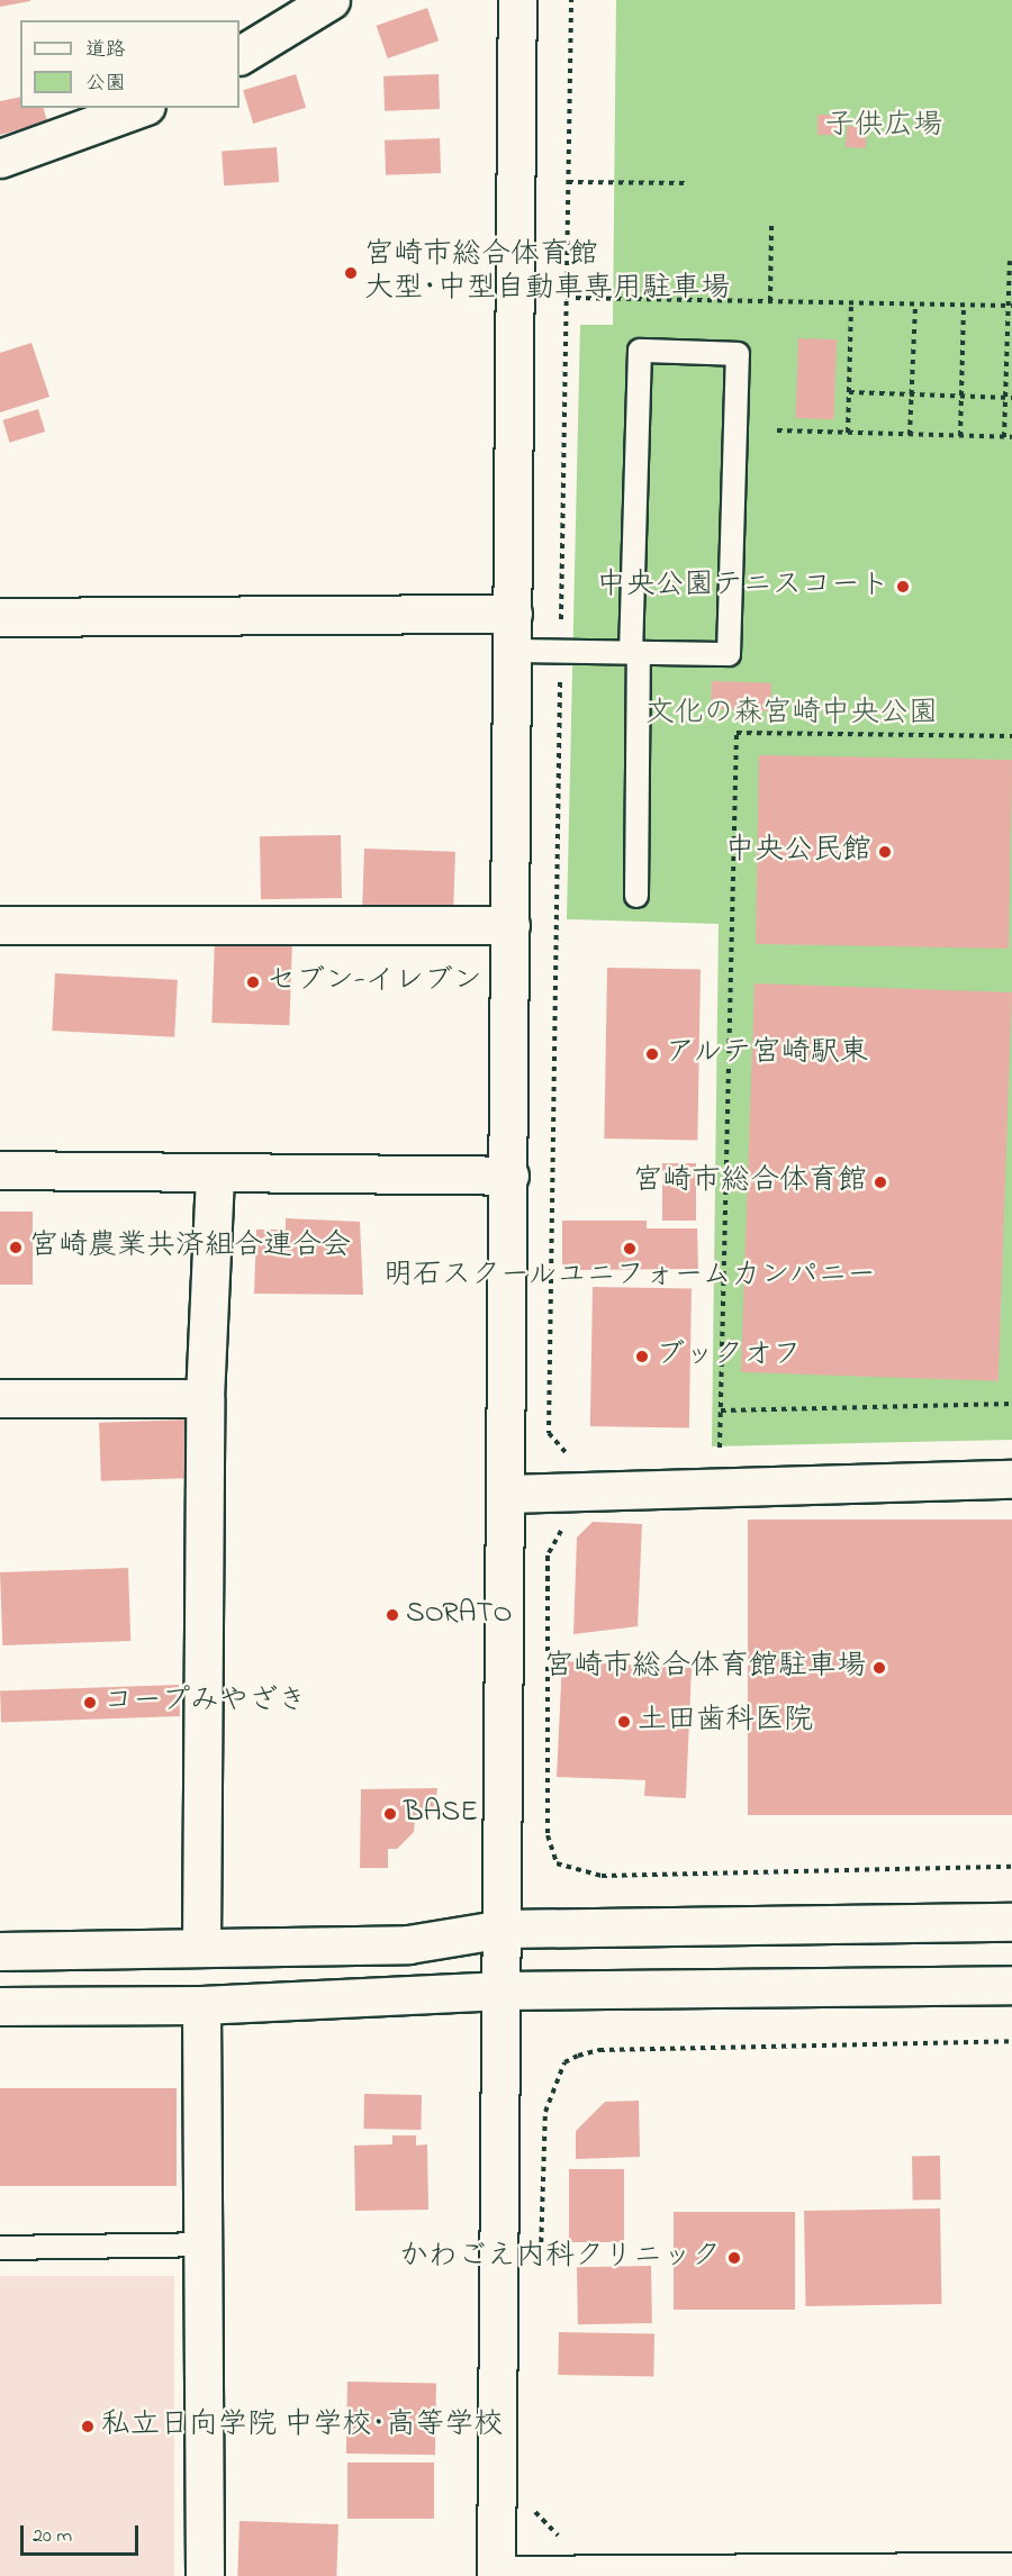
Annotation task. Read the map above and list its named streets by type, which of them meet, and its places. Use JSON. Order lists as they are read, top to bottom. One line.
{"parks":["子供広場","文化の森宮崎中央公園"],"places":["宮崎市総合体育館 大型･中型自動車専用駐車場","中央公園テニスコート","中央公民館","セブン-イレブン","アルテ宮崎駅東","宮崎市総合体育館","宮崎農業共済組合連合会","明石スクールユニフォームカンパニー","ブックオフ","SORATO","宮崎市総合体育館駐車場","コープみやざき","土田歯科医院","BASE","かわごえ内科クリニック","私立日向学院 中学校･高等学校"],"legend":["道路","公園"],"scale_bar":"20 m"}
